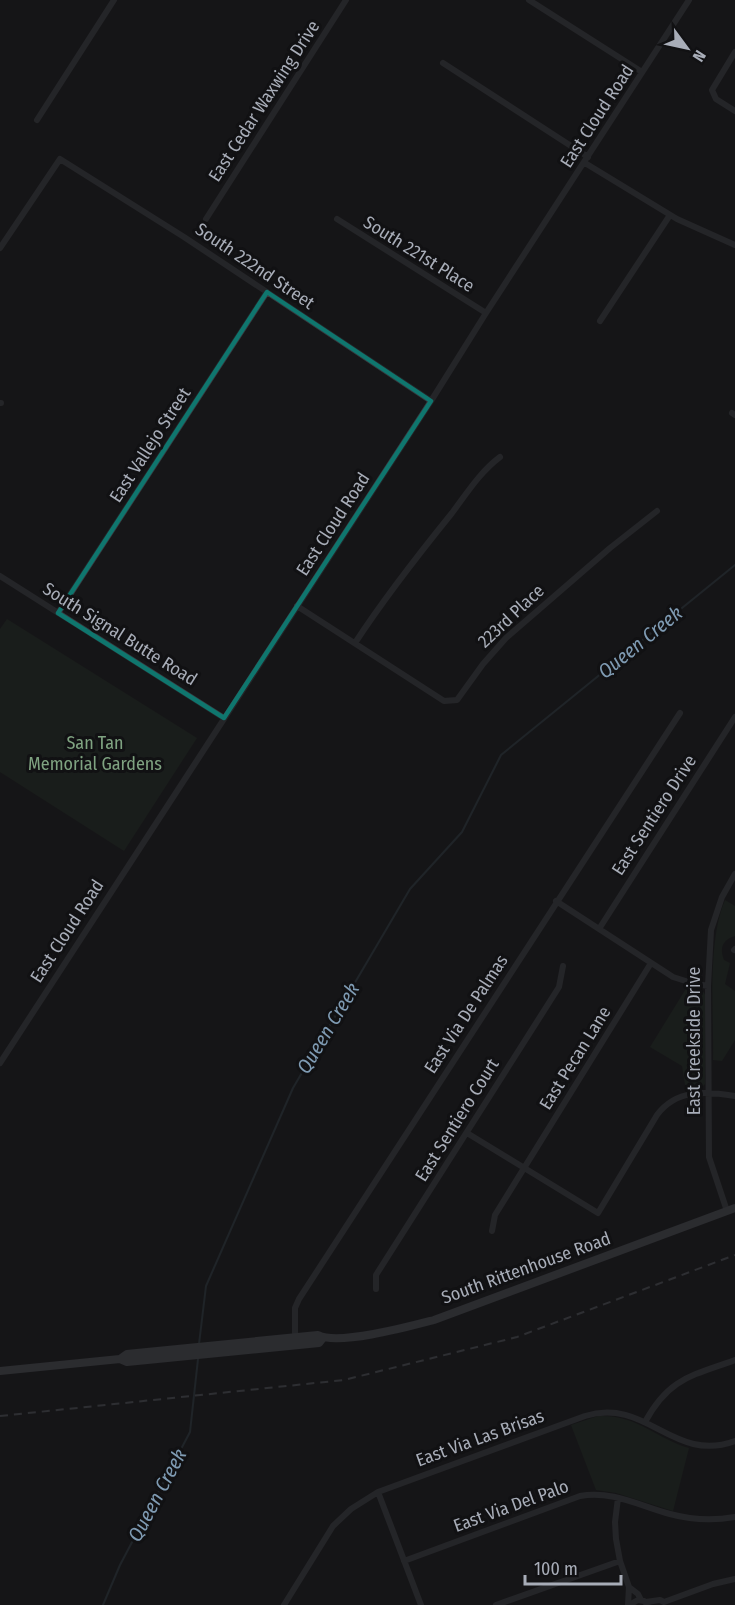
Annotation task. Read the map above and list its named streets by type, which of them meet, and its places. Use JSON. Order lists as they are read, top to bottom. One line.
{"streets":{"main road":["South Rittenhouse Road"],"street":["East Cedar Waxwing Drive","East Cloud Road","South 221st Place","South 222nd Street","East Vallejo Street","223rd Place","South Signal Butte Road","East Sentiero Drive","East Via De Palmas","East Creekside Drive","East Pecan Lane","East Sentiero Court","East Via Las Brisas","East Via Del Palo"]},"crossings":[["East Cloud Road","South 221st Place"],["East Cloud Road","South 222nd Street"],["East Cloud Road","223rd Place"],["East Cloud Road","South Signal Butte Road"],["South 222nd Street","East Vallejo Street"],["East Vallejo Street","South Signal Butte Road"],["East Via De Palmas","South Rittenhouse Road"],["East Creekside Drive","South Rittenhouse Road"]],"water":["Queen Creek"],"parks":["San Tan Memorial Gardens"],"scale_bar":"100 m","north":"bottom right"}
